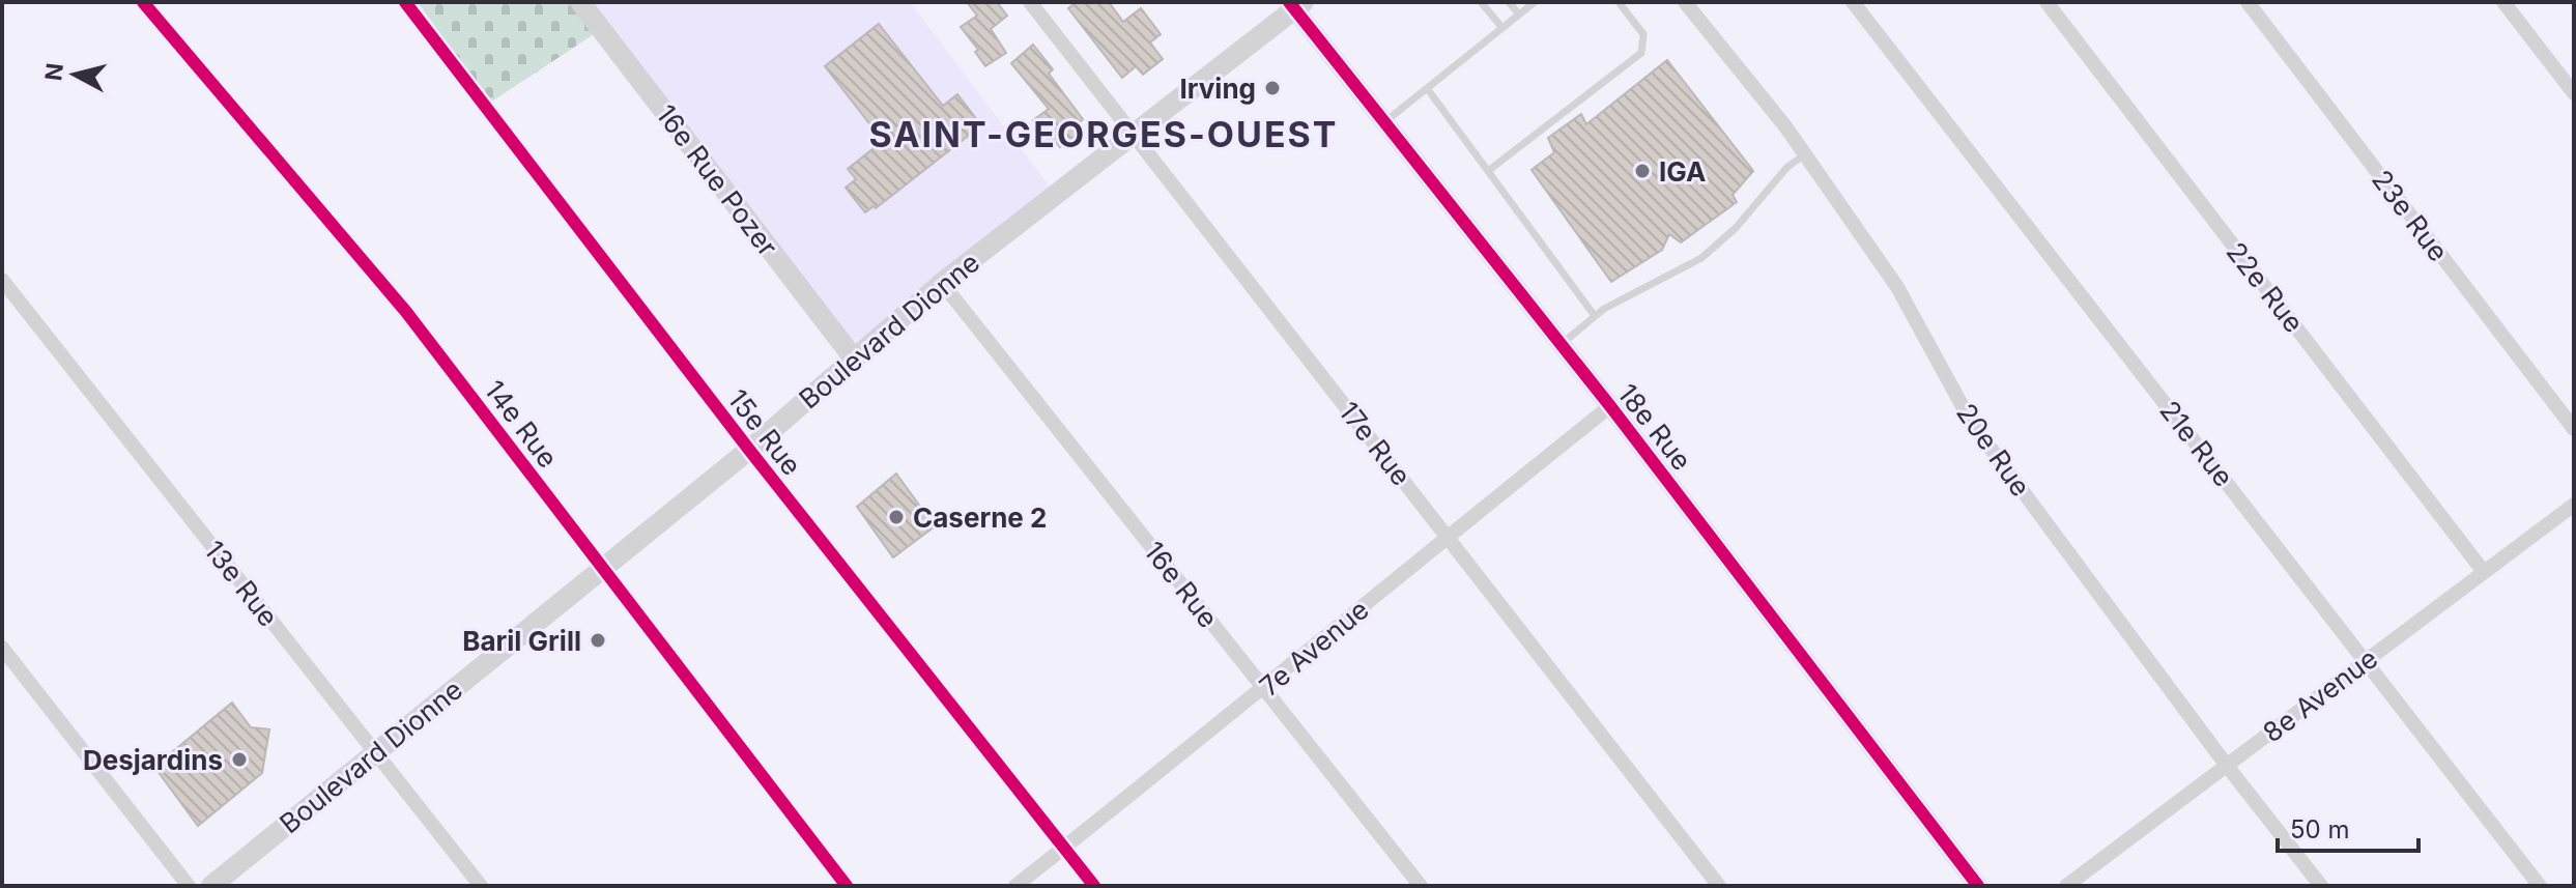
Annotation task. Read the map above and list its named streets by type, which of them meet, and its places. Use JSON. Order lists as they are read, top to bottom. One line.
{"streets":{"main road":["16e Rue Pozer","Boulevard Dionne"],"street":["23e Rue","22e Rue","14e Rue","18e Rue","15e Rue","17e Rue","21e Rue","20e Rue","13e Rue","16e Rue","7e Avenue","8e Avenue"]},"crossings":[["16e Rue Pozer","Boulevard Dionne"],["22e Rue","8e Avenue"],["Boulevard Dionne","14e Rue"],["Boulevard Dionne","18e Rue"],["Boulevard Dionne","15e Rue"],["Boulevard Dionne","17e Rue"],["Boulevard Dionne","13e Rue"],["Boulevard Dionne","16e Rue"],["18e Rue","7e Avenue"],["15e Rue","7e Avenue"],["17e Rue","7e Avenue"],["21e Rue","8e Avenue"],["20e Rue","8e Avenue"],["16e Rue","7e Avenue"]],"districts":["SAINT-GEORGES-OUEST"],"places":["Irving","IGA","Caserne 2","Baril Grill","Desjardins"],"scale_bar":"50 m","north":"left"}
